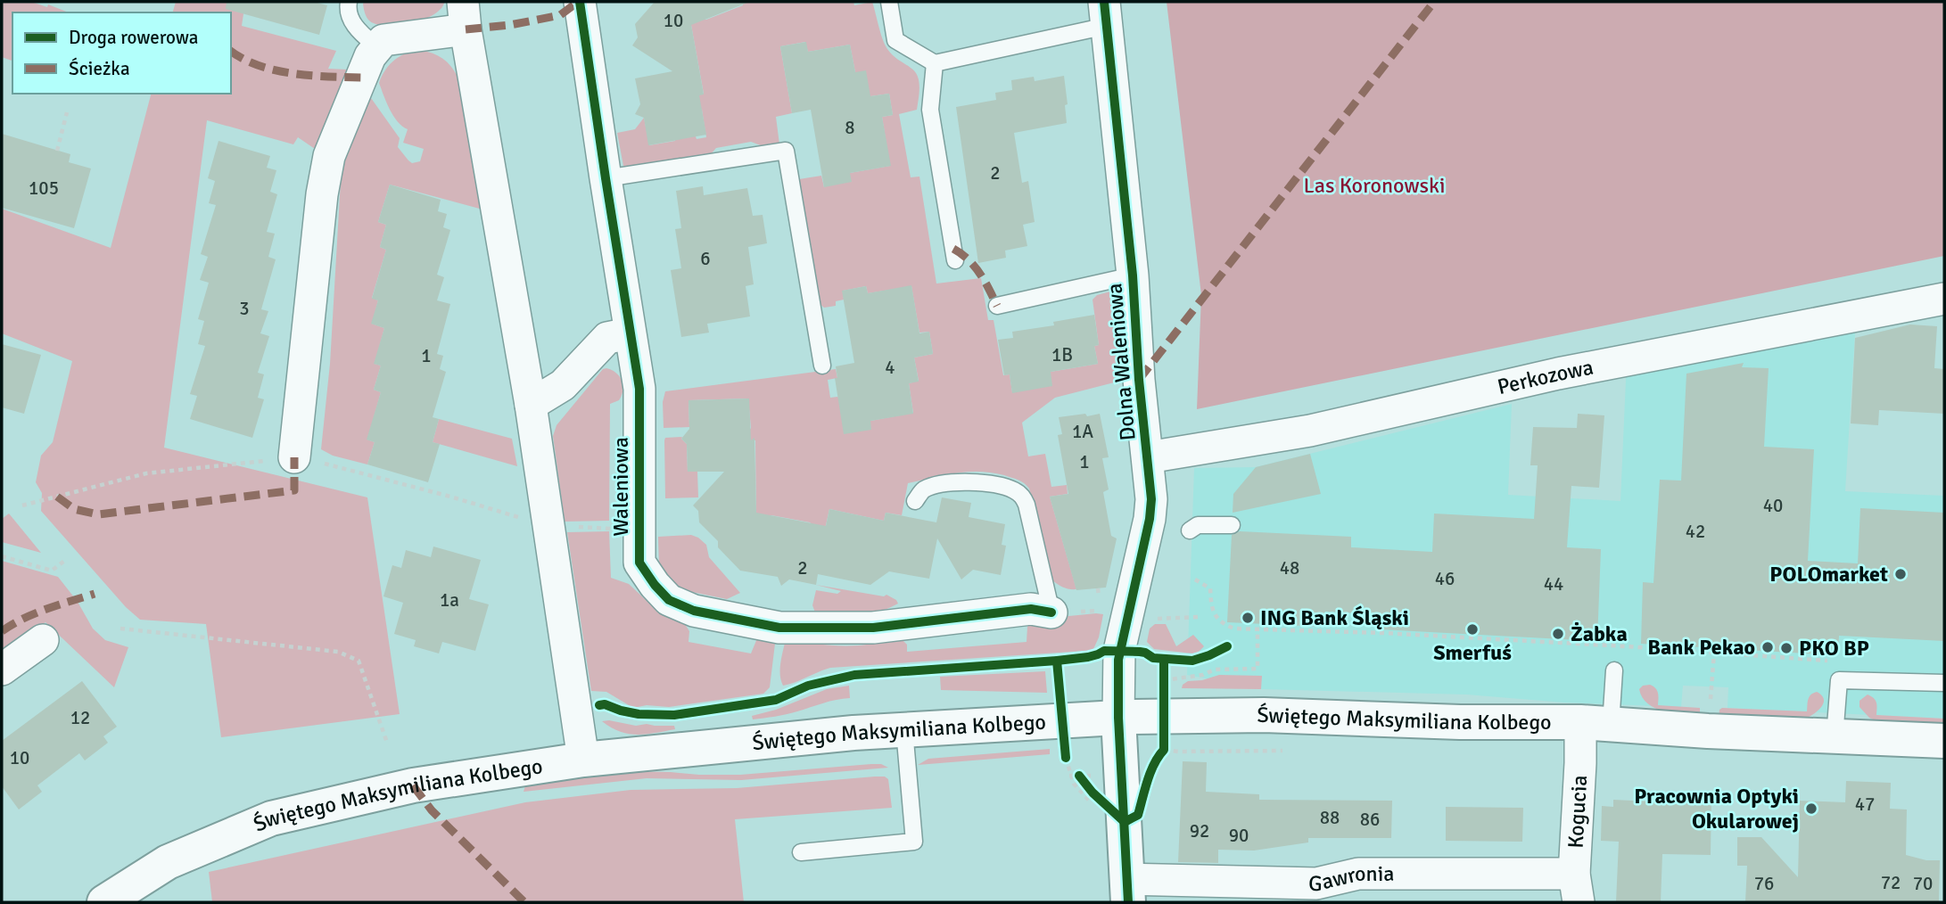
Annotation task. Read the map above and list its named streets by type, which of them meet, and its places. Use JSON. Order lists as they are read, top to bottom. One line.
{"streets":{"main road":["Świętego Maksymiliana Kolbego"],"street":["Dolna Waleniowa","Perkozowa","Waleniowa","Kogucia","Gawronia"]},"crossings":[["Dolna Waleniowa","Perkozowa"],["Dolna Waleniowa","Świętego Maksymiliana Kolbego"],["Świętego Maksymiliana Kolbego","Kogucia"],["Kogucia","Gawronia"]],"parks":["Las Koronowski"],"places":["POLOmarket","ING Bank Śląski","Smerfuś","Żabka","Bank Pekao","PKO BP","Pracownia Optyki Okularowej"],"house_numbers":["10","8","2","105","6","3","1B","1","4","1A","1","40","42","2","48","46","44","1a","12","10","47","88","86","92","90","72","76","70"],"legend":["Droga rowerowa","Ścieżka"]}
